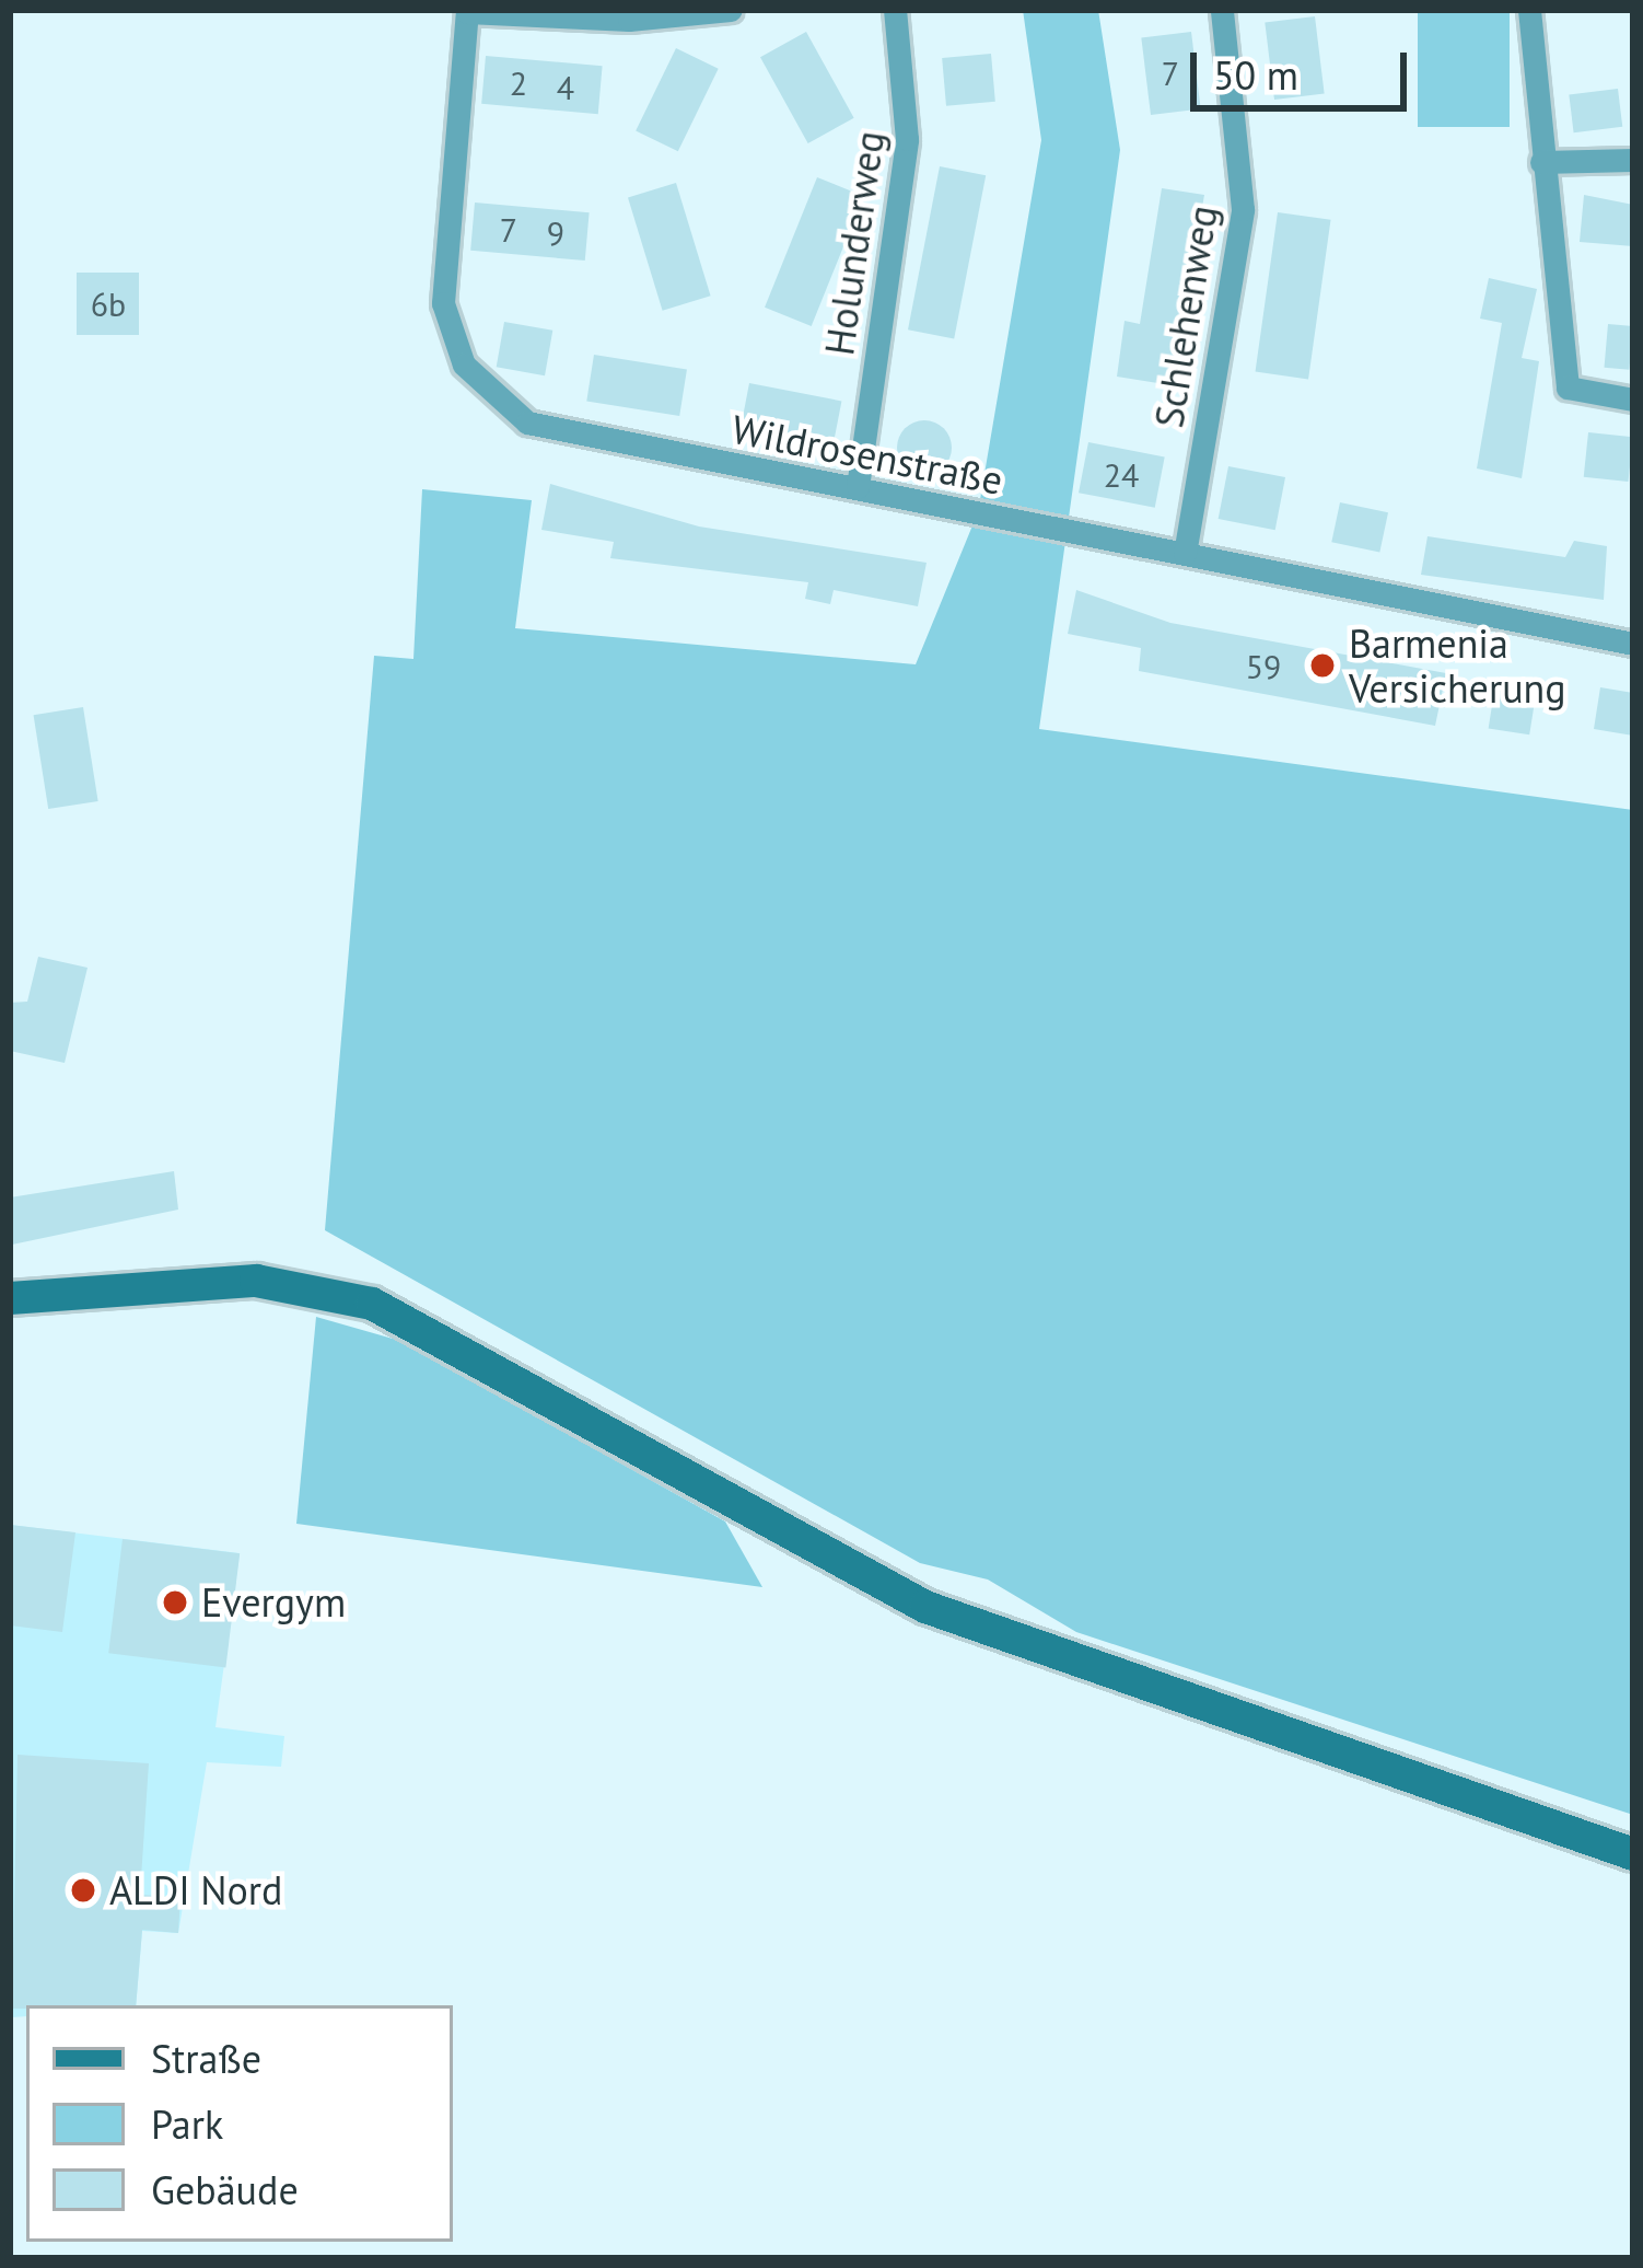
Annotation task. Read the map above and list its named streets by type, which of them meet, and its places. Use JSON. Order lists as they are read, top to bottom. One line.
{"streets":{"street":["Holunderweg","Schlehenweg","Wildrosenstraße"]},"crossings":[["Holunderweg","Wildrosenstraße"],["Schlehenweg","Wildrosenstraße"]],"places":["Barmenia Versicherung","Evergym","ALDI Nord"],"house_numbers":["7","2","4","7","9","6b","24","59"],"legend":["Straße","Park","Gebäude"],"scale_bar":"50 m"}
